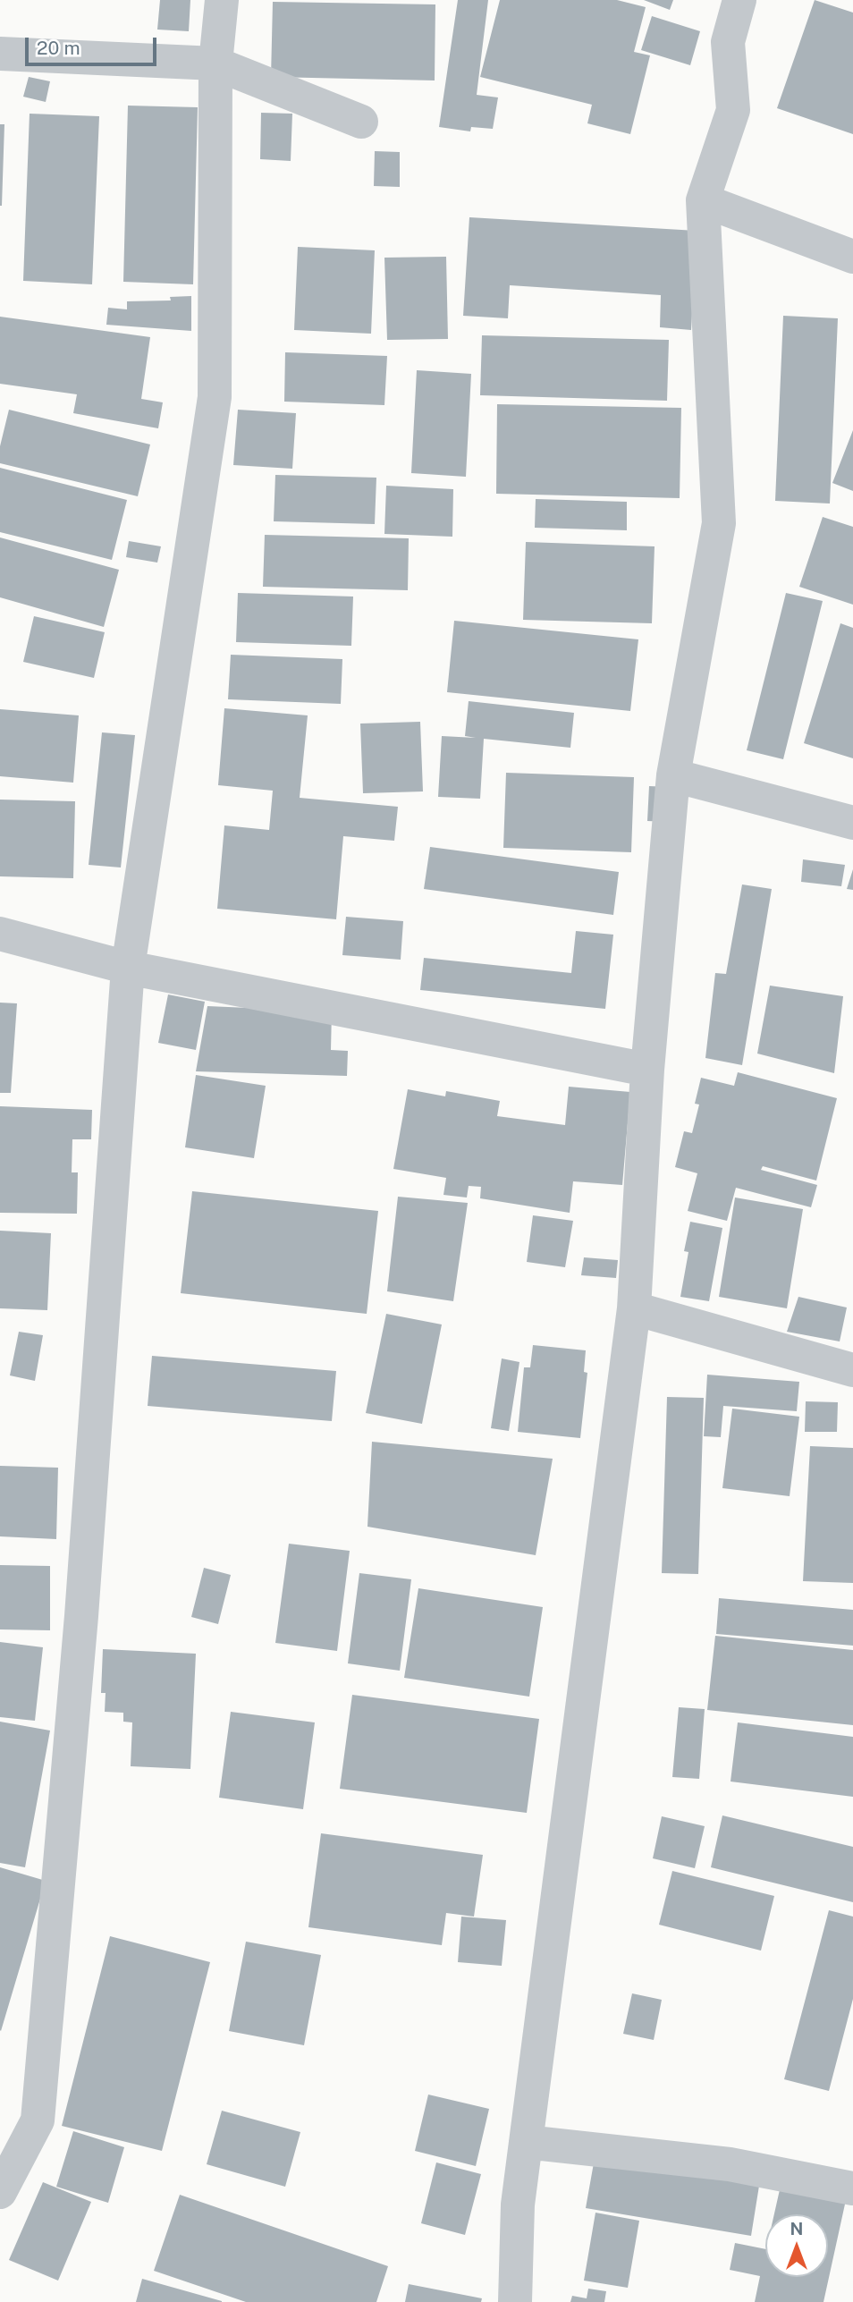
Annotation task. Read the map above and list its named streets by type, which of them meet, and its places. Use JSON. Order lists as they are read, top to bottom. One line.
{"scale_bar":"20 m","north":"top"}
